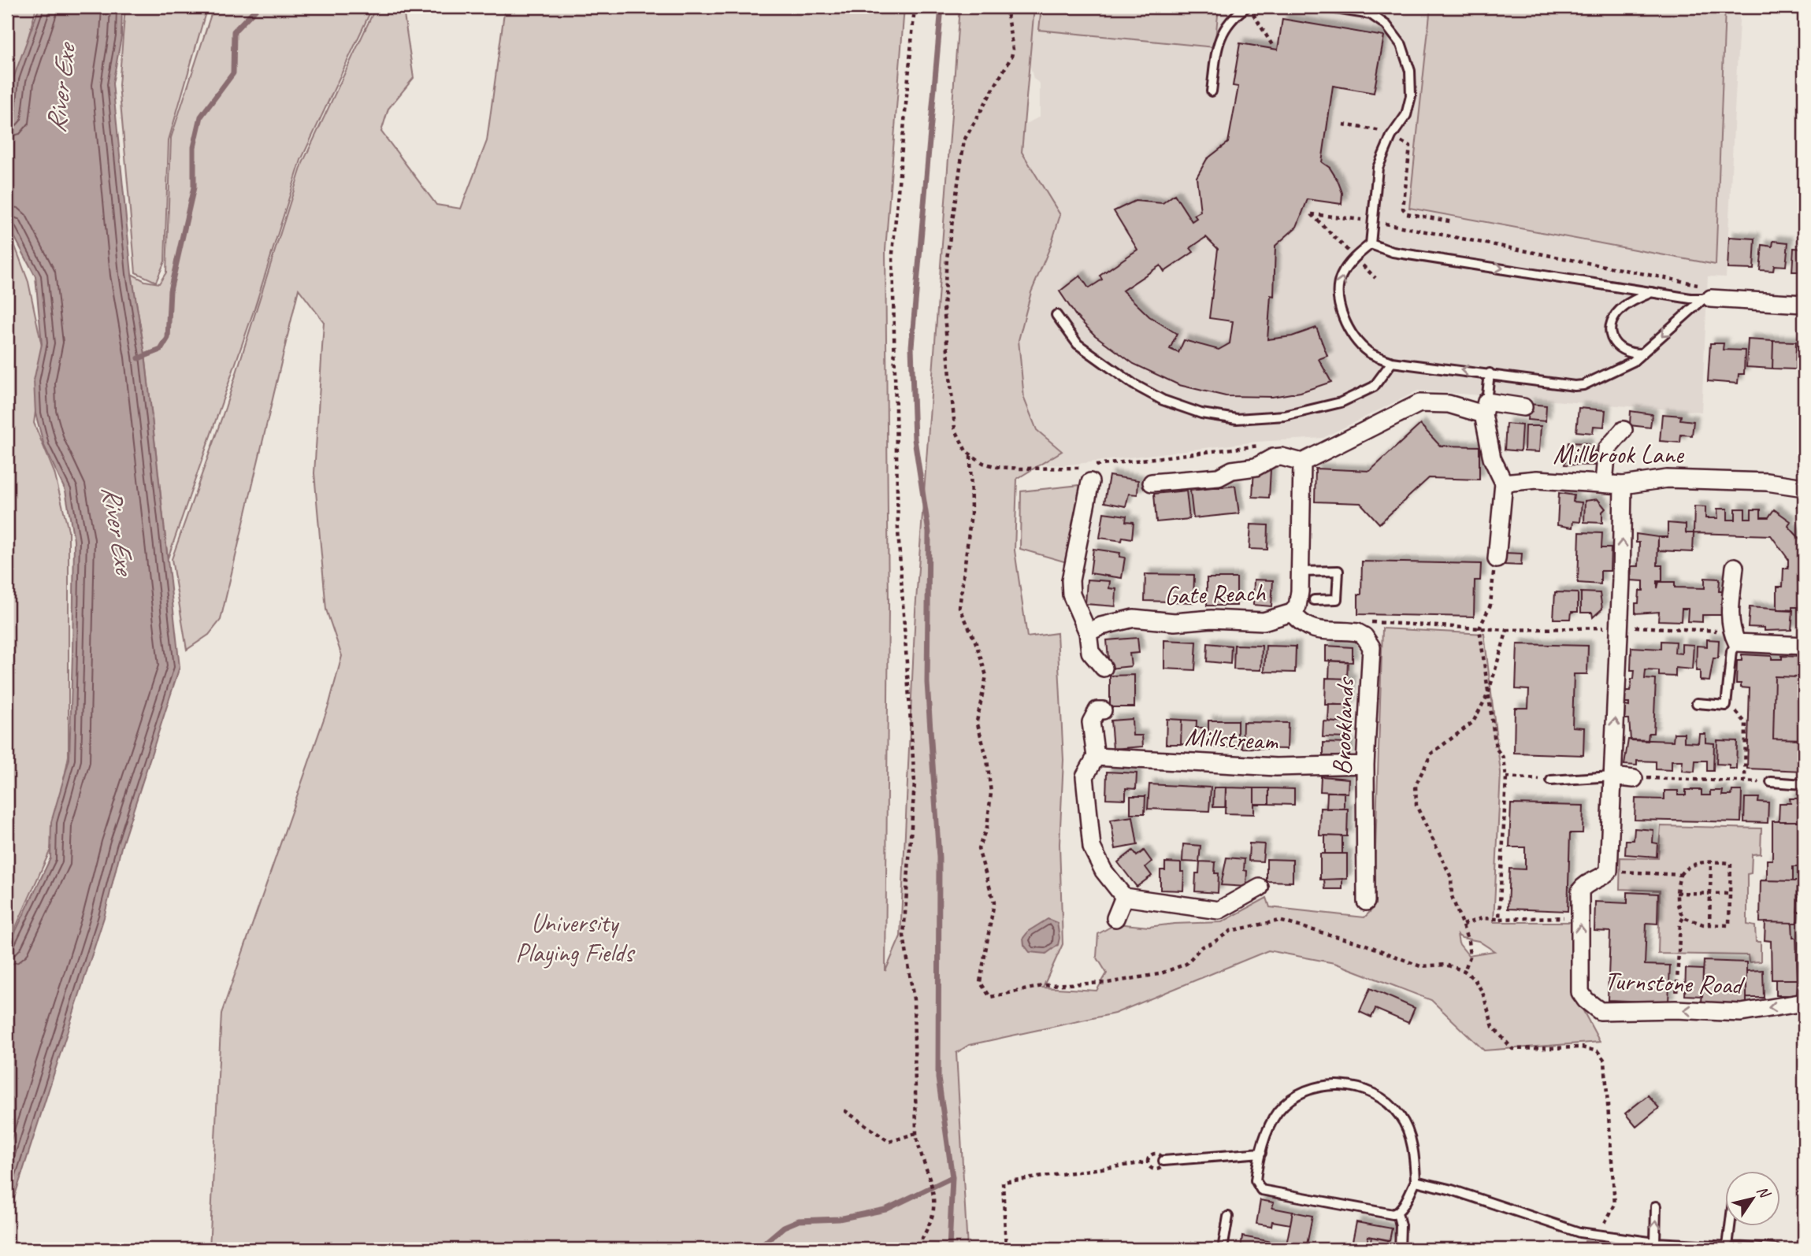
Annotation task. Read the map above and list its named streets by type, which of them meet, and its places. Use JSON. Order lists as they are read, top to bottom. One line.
{"streets":{"street":["Millbrook Lane","Gate Reach","Brooklands","Millstream","Turnstone Road"]},"crossings":[["Gate Reach","Brooklands"],["Brooklands","Millstream"]],"water":["River Exe"],"parks":["University Playing Fields"],"north":"top right"}
